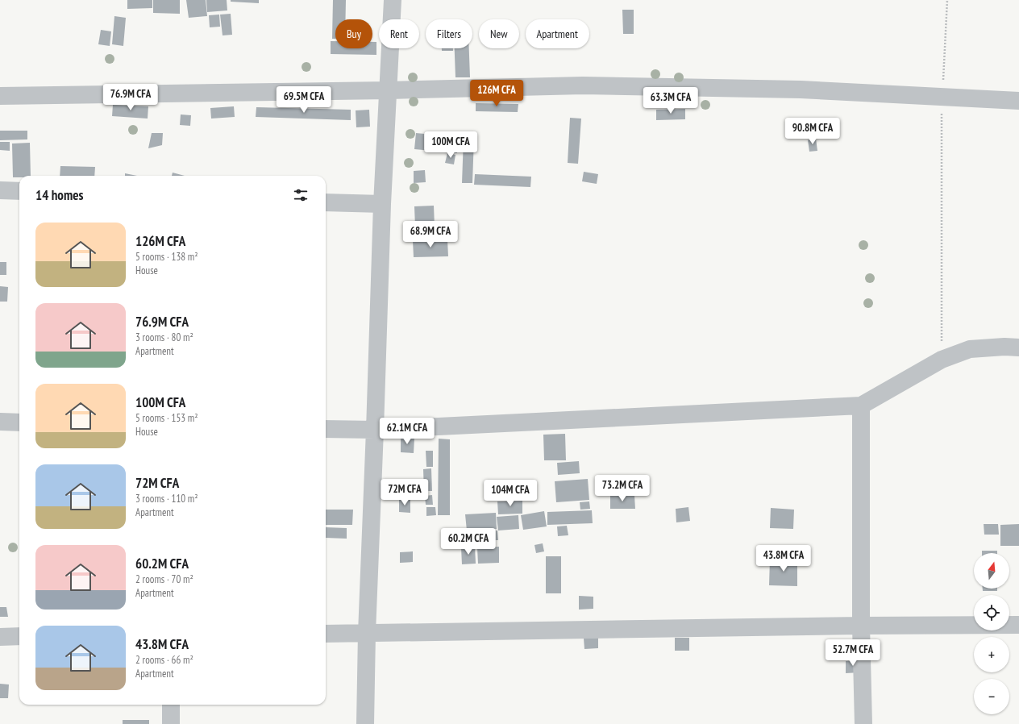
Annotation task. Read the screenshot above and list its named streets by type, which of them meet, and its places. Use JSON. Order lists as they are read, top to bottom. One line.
{"north":"top","page":{"chip":["Buy","Rent","Filters","New","Apartment"],"price":["126M CFA","76.9M CFA","69.5M CFA","63.3M CFA","90.8M CFA","100M CFA","68.9M CFA","62.1M CFA","73.2M CFA","72M CFA","104M CFA","60.2M CFA","43.8M CFA","52.7M CFA"],"heading":"14 homes","list":[{"name":"126M CFA","note":"5 rooms · 138 m² · House"},{"name":"76.9M CFA","note":"3 rooms · 80 m² · Apartment"},{"name":"100M CFA","note":"5 rooms · 153 m² · House"},{"name":"72M CFA","note":"3 rooms · 110 m² · Apartment"},{"name":"60.2M CFA","note":"2 rooms · 70 m² · Apartment"},{"name":"43.8M CFA","note":"2 rooms · 66 m² · Apartment"}],"map_buttons":["+","−"]}}
